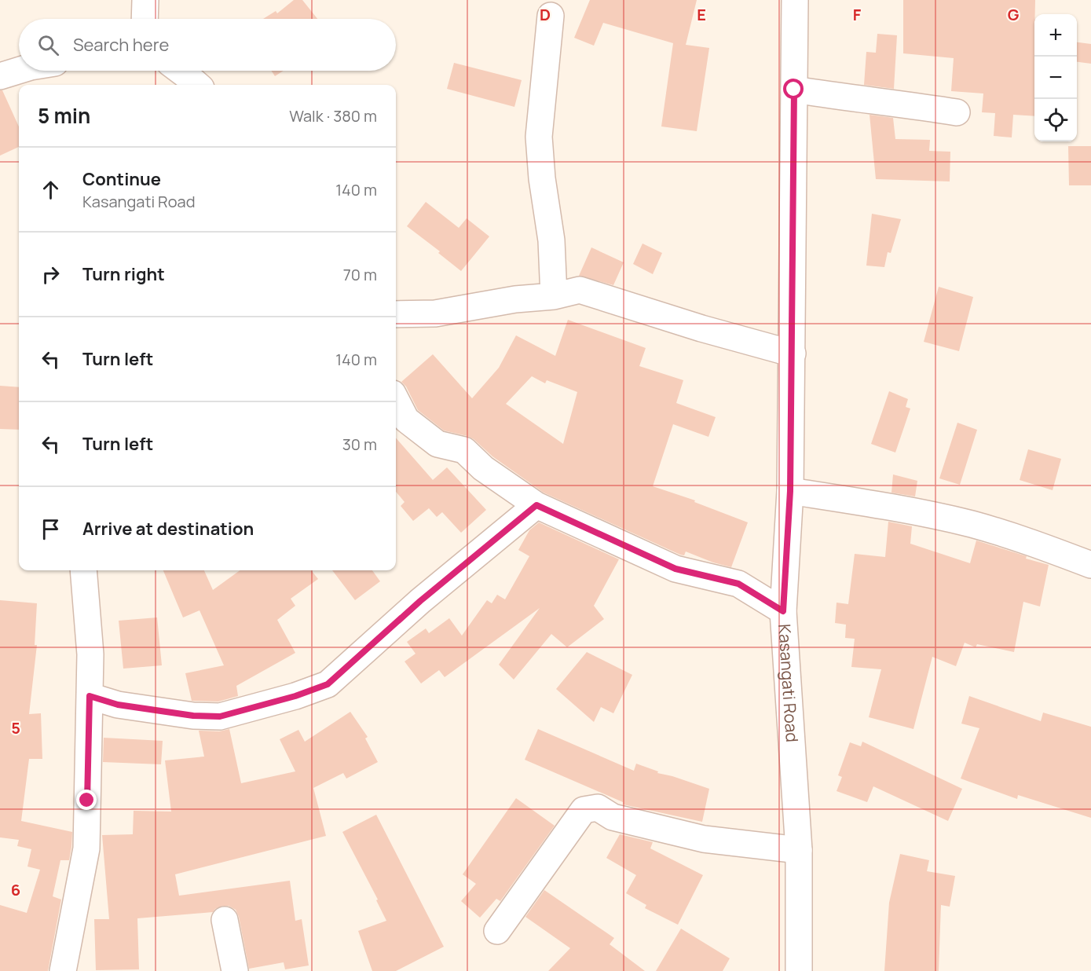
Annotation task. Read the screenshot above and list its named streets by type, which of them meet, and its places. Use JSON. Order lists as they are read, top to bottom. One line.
{"streets":{"street":["Kasangati Road"]},"page":{"map_buttons":["+","−"],"search":"Search here","heading":["5 min","Walk · 380 m"],"list":[["Continue","Kasangati Road","140 m"],["Turn right","70 m"],["Turn left","140 m"],["Turn left","30 m"],"Arrive at destination"]},"grid":{"columns":["D","E","F","G"],"rows":["5","6"]}}
